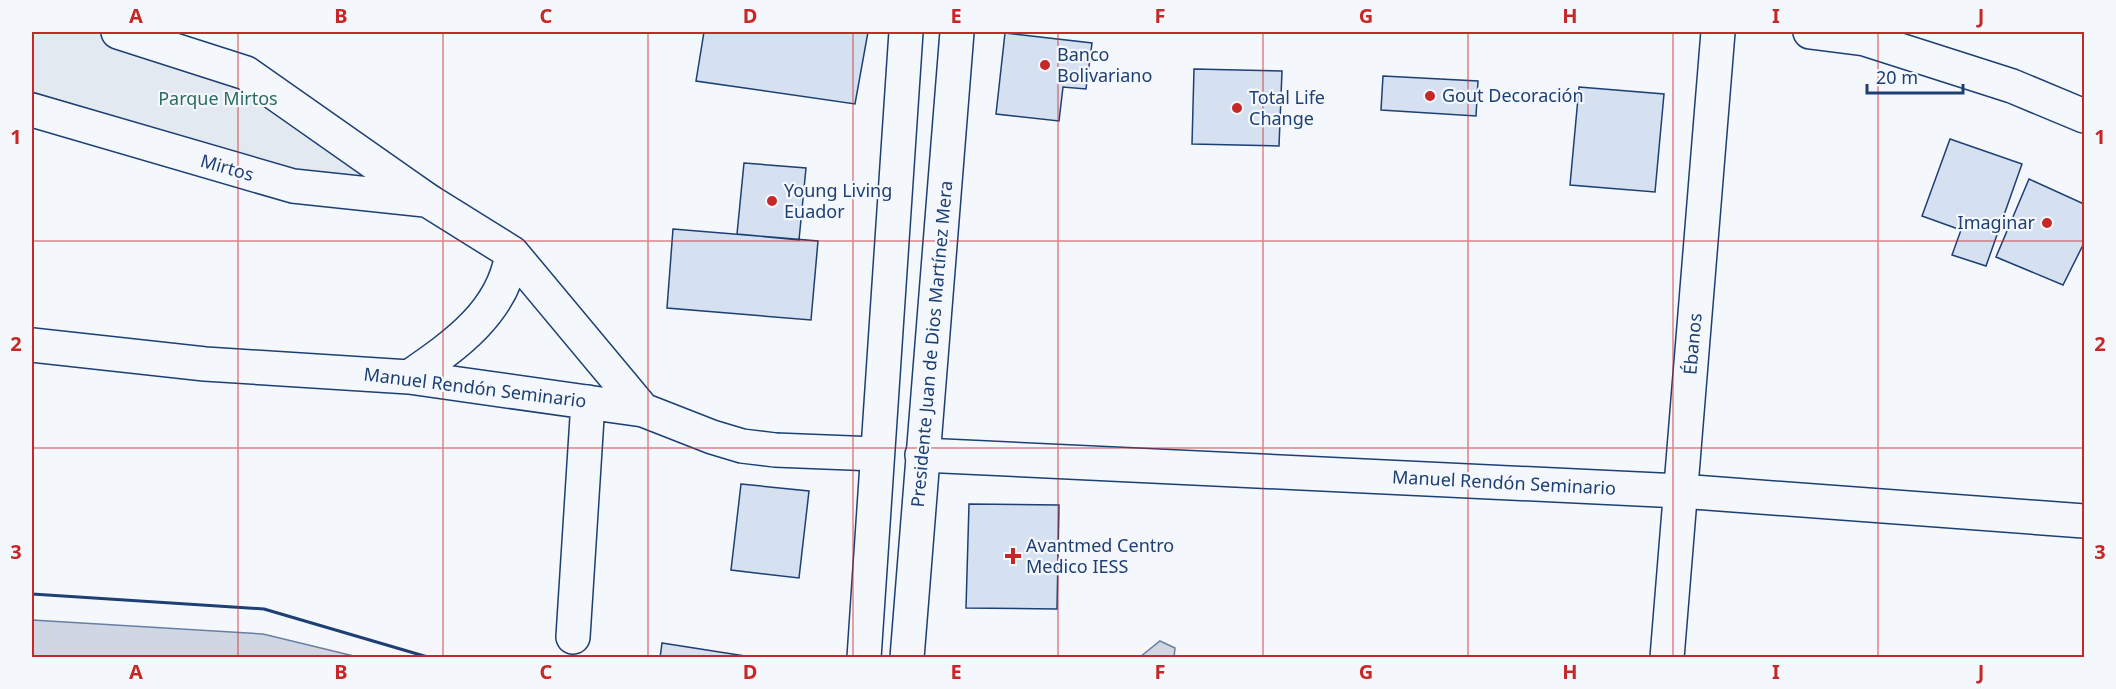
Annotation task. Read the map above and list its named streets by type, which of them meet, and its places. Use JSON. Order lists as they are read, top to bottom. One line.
{"streets":{"street":["Mirtos","Presidente Juan de Dios Martínez Mera","Ébanos","Manuel Rendón Seminario"]},"crossings":[["Mirtos","Manuel Rendón Seminario"],["Presidente Juan de Dios Martínez Mera","Manuel Rendón Seminario"],["Ébanos","Manuel Rendón Seminario"]],"parks":["Parque Mirtos"],"places":{"other":["Banco Bolivariano","Gout Decoración","Total Life Change","Young Living Euador","Imaginar"],"health":["Avantmed Centro Medico IESS"]},"scale_bar":"20 m","grid":{"columns":["A","B","C","D","E","F","G","H","I","J"],"rows":["1","2","3"]}}
